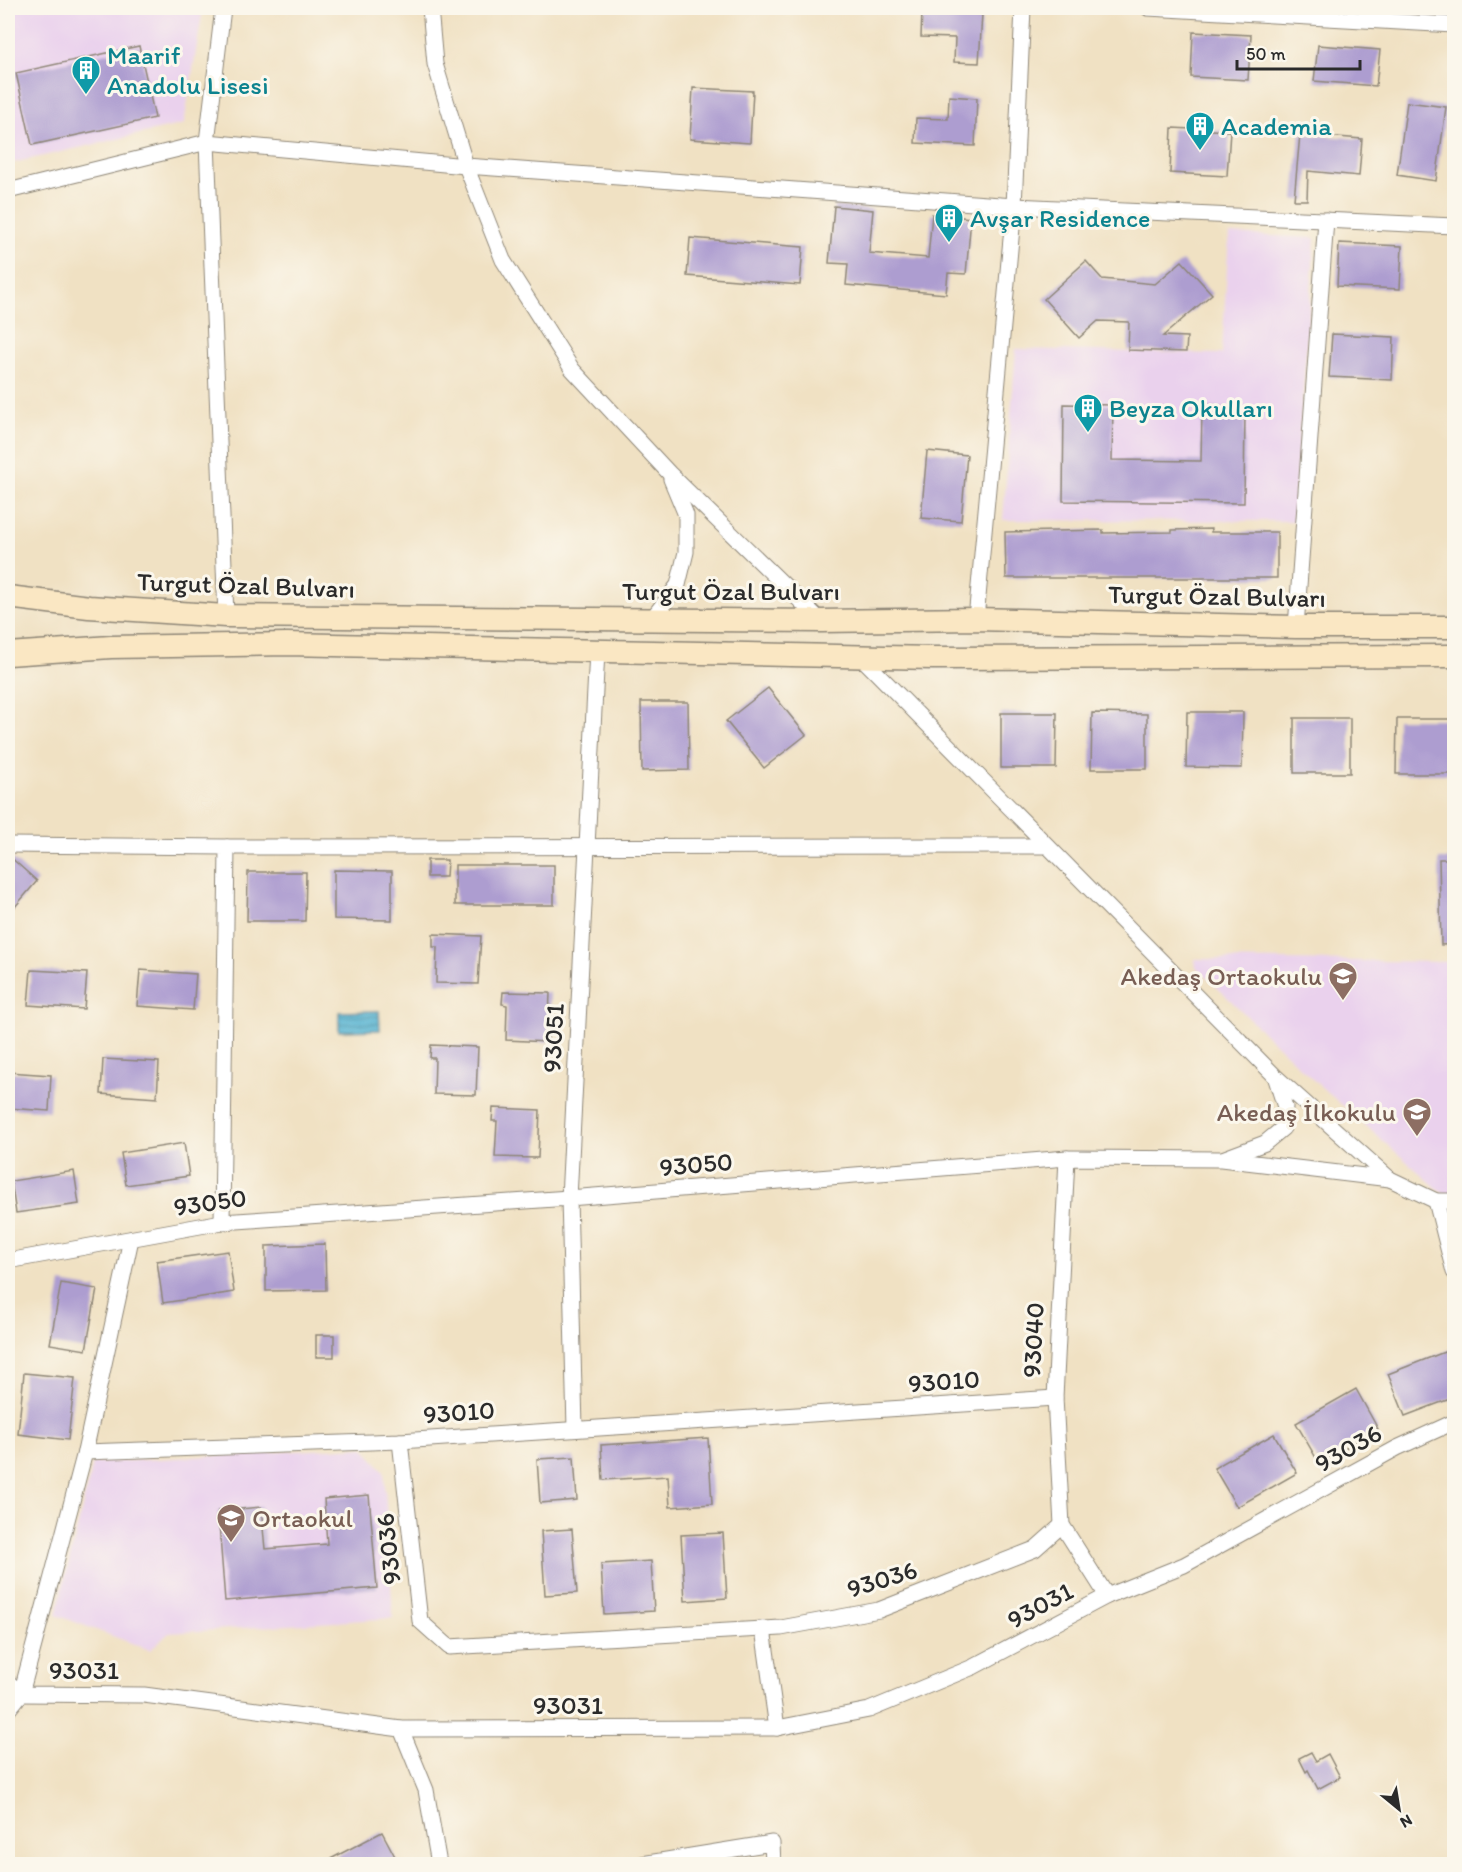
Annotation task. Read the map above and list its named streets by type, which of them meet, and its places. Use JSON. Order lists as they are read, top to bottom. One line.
{"streets":{"main road":["Turgut Özal Bulvarı"],"street":["93051","93050","93040","93010","93036","93031"]},"crossings":[["93051","93050"],["93051","93010"],["93050","93040"],["93040","93010"],["93040","93036"],["93010","93036"],["93036","93031"]],"places":{"building":["Maarif Anadolu Lisesi","Academia","Avşar Residence","Beyza Okulları"],"school or university":["Akedaş Ortaokulu","Akedaş İlkokulu","Ortaokul"]},"scale_bar":"50 m","north":"bottom right"}
